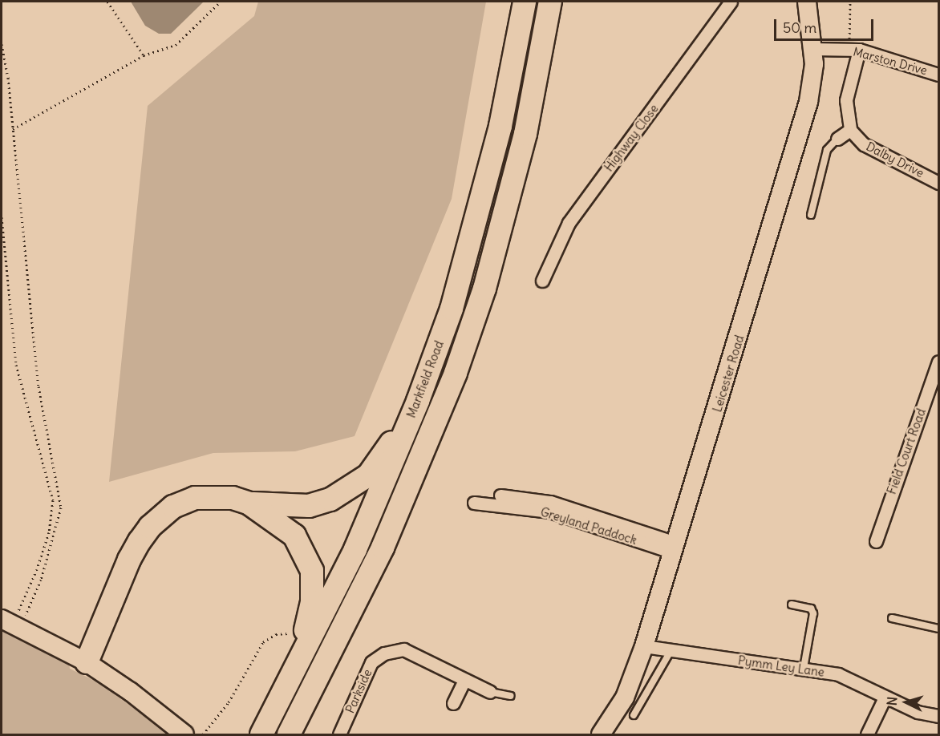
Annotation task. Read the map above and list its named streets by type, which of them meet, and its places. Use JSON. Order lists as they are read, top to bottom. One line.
{"streets":{"highway":["Markfield Road"],"street":["Marston Drive","Highway Close","Dalby Drive","Leicester Road","Field Court Road","Greyland Paddock","Pymm Ley Lane","Parkside"]},"crossings":[["Marston Drive","Leicester Road"],["Leicester Road","Greyland Paddock"],["Leicester Road","Pymm Ley Lane"]],"scale_bar":"50 m","north":"left"}
